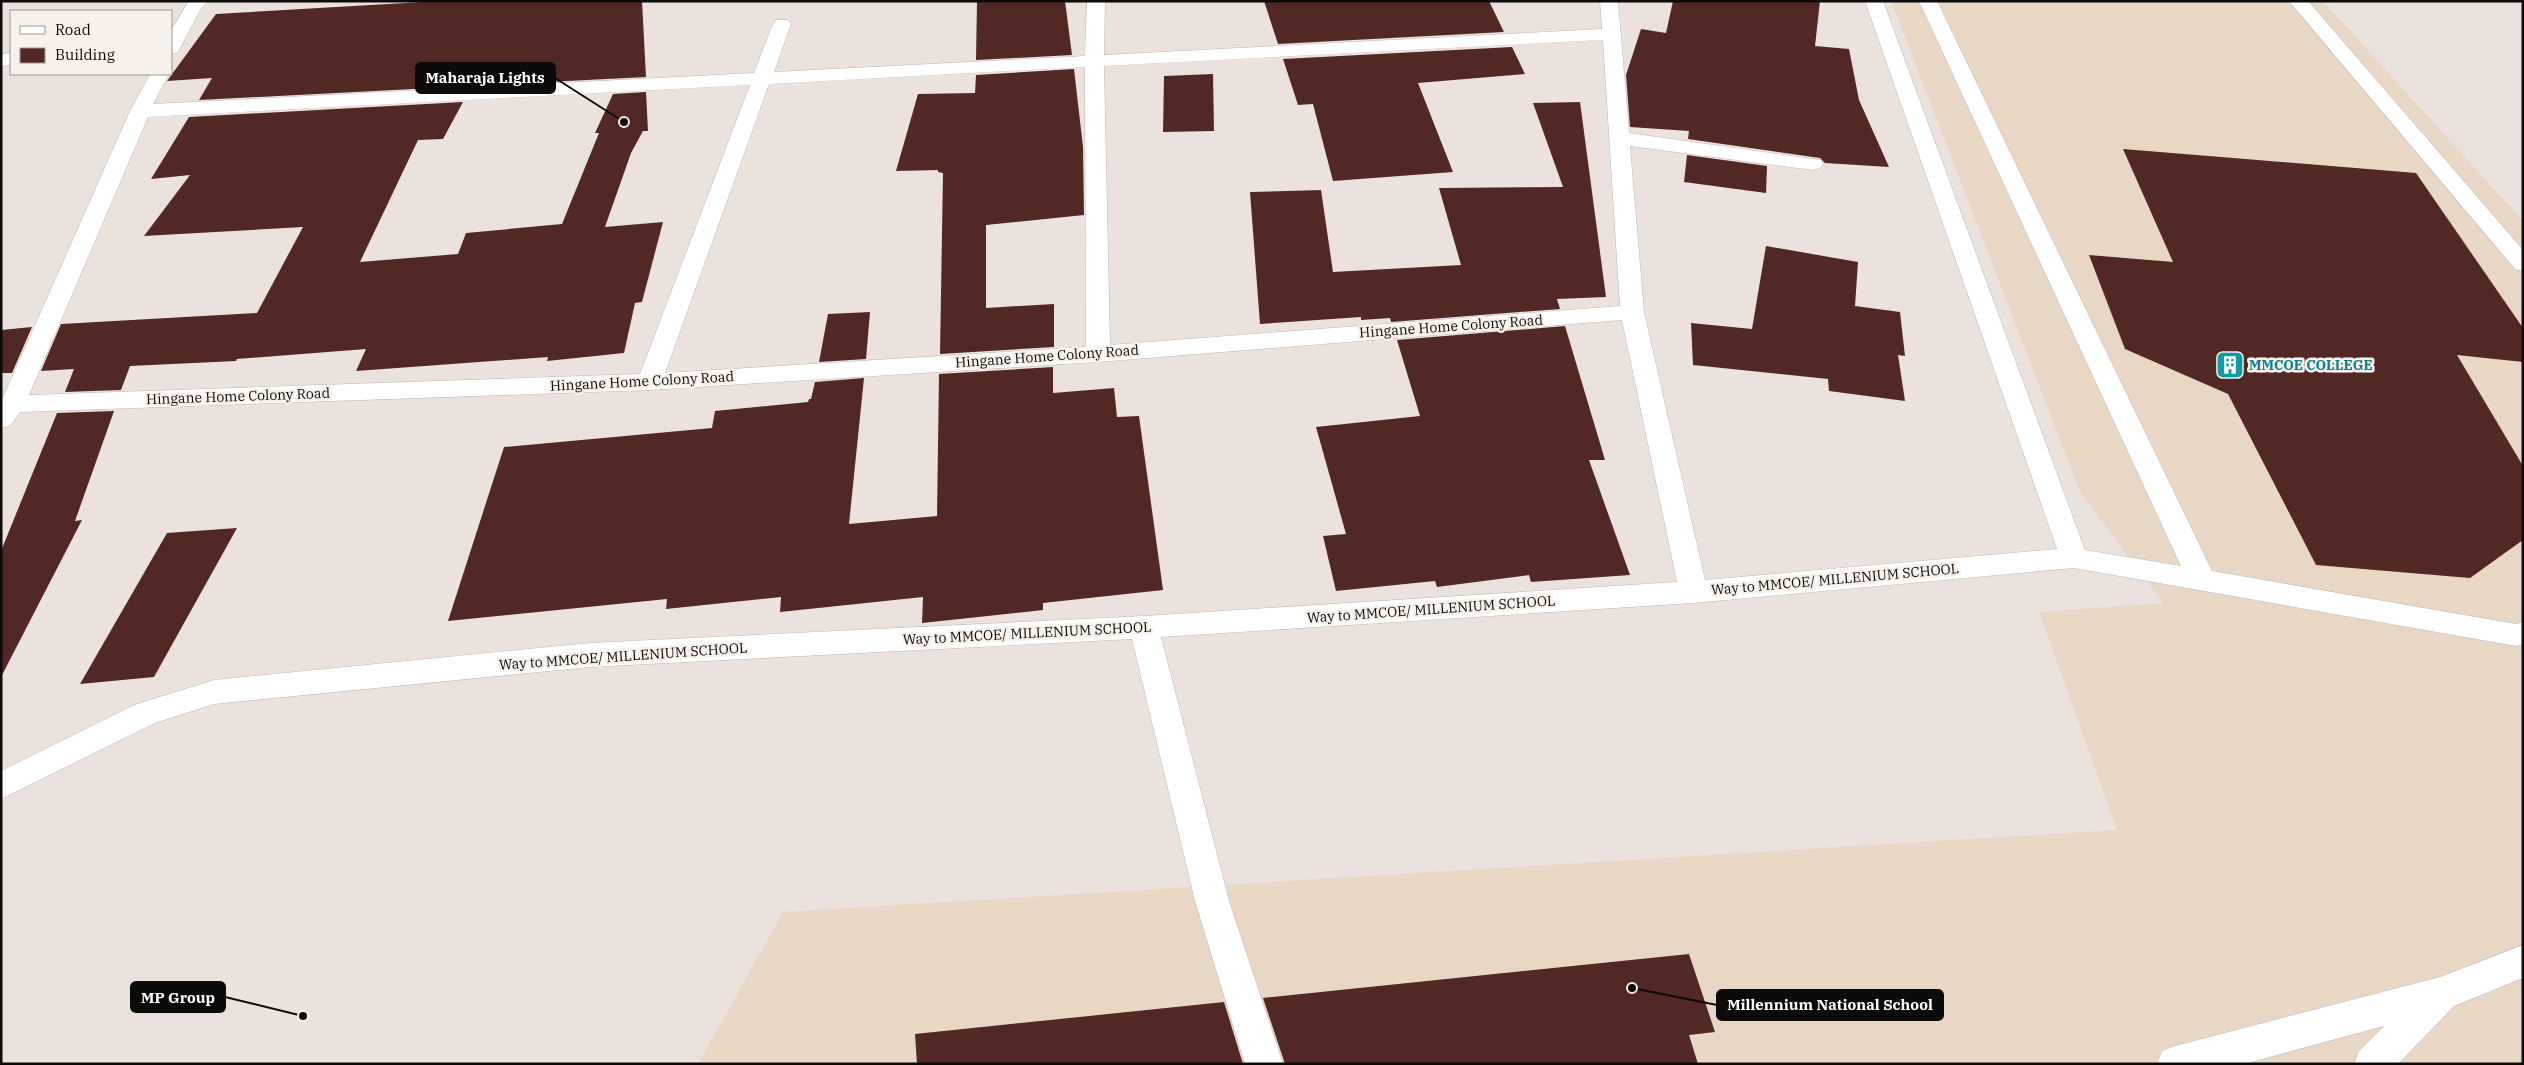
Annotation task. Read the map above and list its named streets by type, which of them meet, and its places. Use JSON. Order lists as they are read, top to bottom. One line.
{"streets":{"street":["Hingane Home Colony Road","Way to MMCOE/ MILLENIUM SCHOOL"]},"places":{"other":["Maharaja Lights","Millennium National School","MP Group"],"building":["MMCOE COLLEGE"]},"legend":["Road","Building"]}
